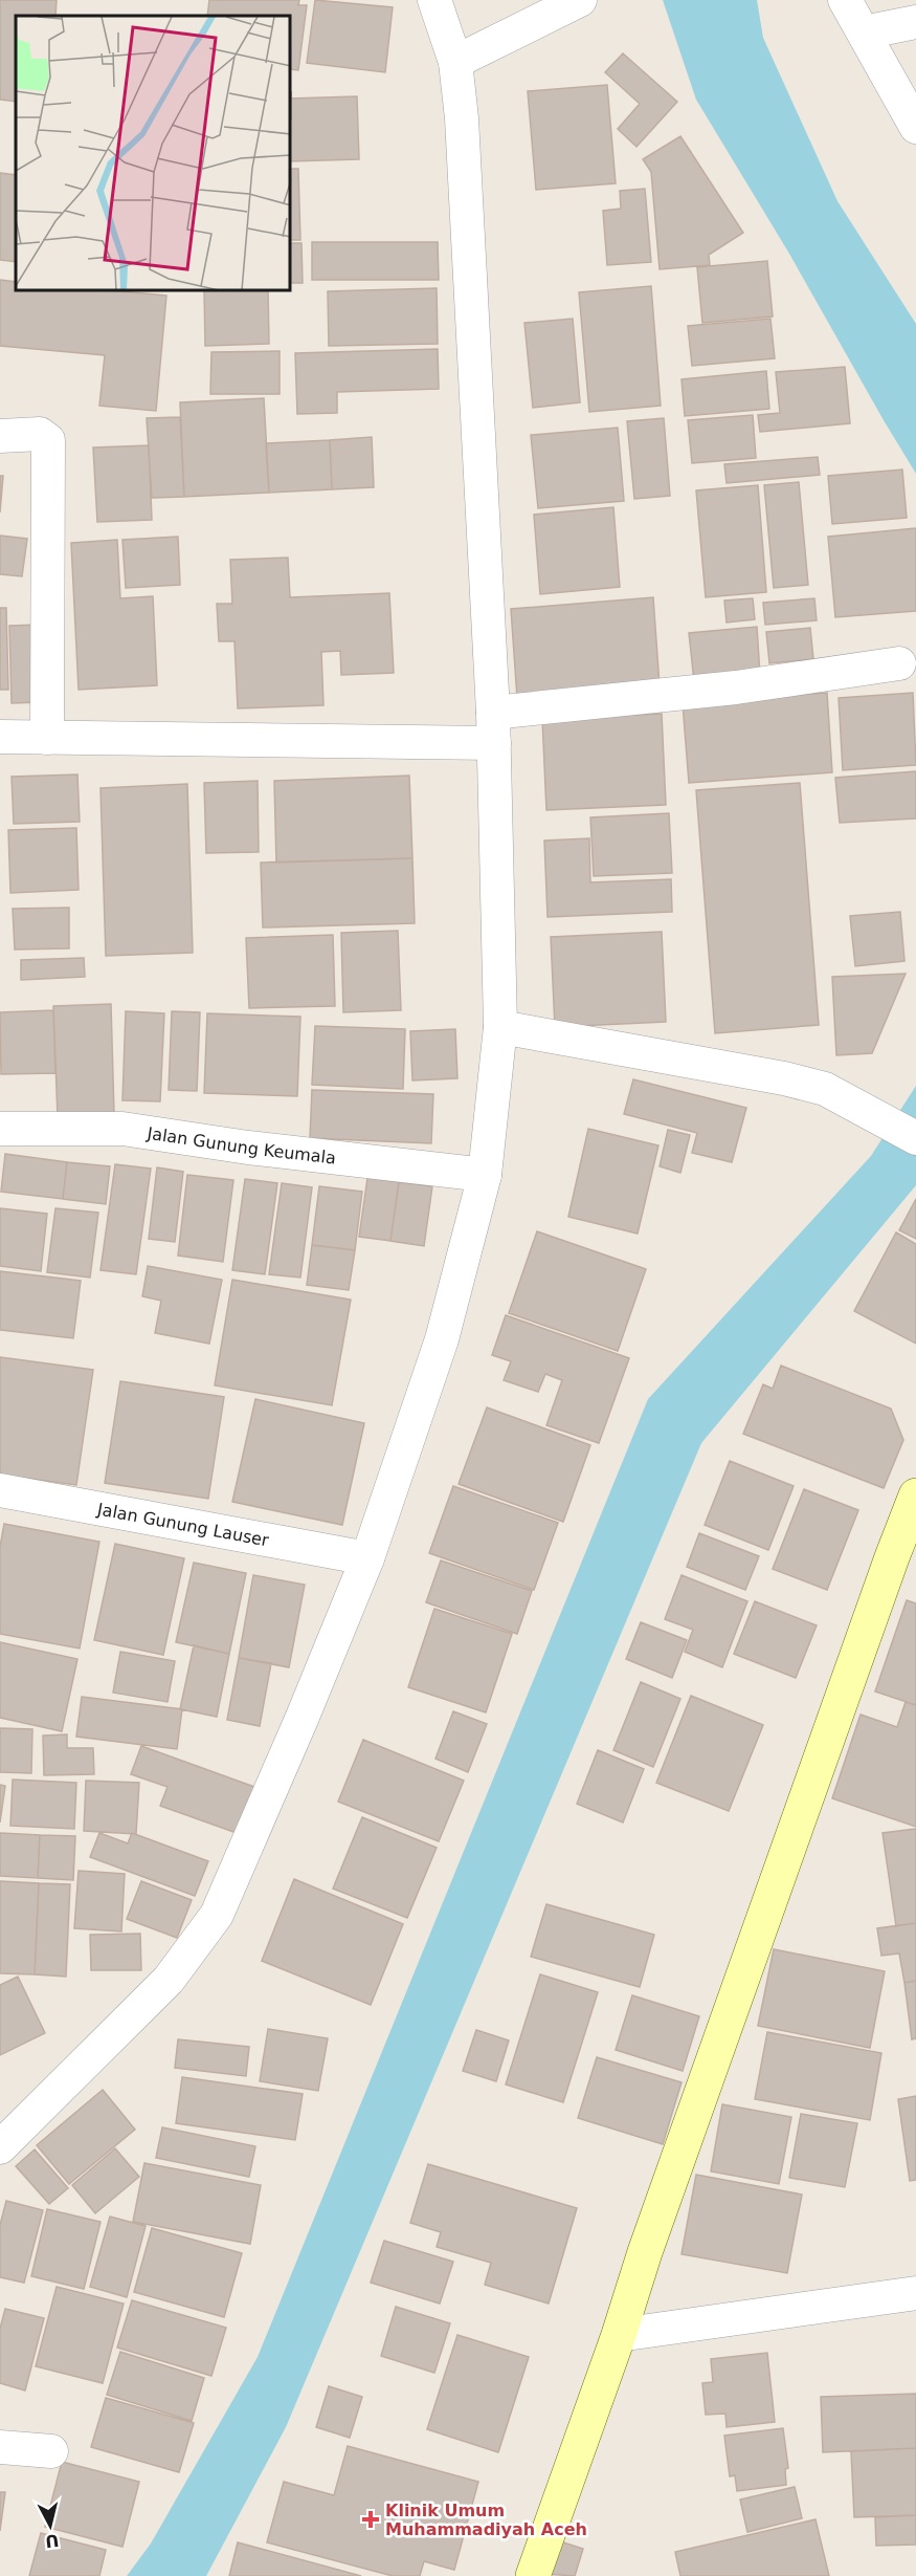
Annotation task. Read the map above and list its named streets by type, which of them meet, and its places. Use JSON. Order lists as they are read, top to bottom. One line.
{"streets":{"street":["Jalan Gunung Keumala","Jalan Gunung Lauser"]},"places":{"health":["Klinik Umum Muhammadiyah Aceh"]},"north":"bottom"}
